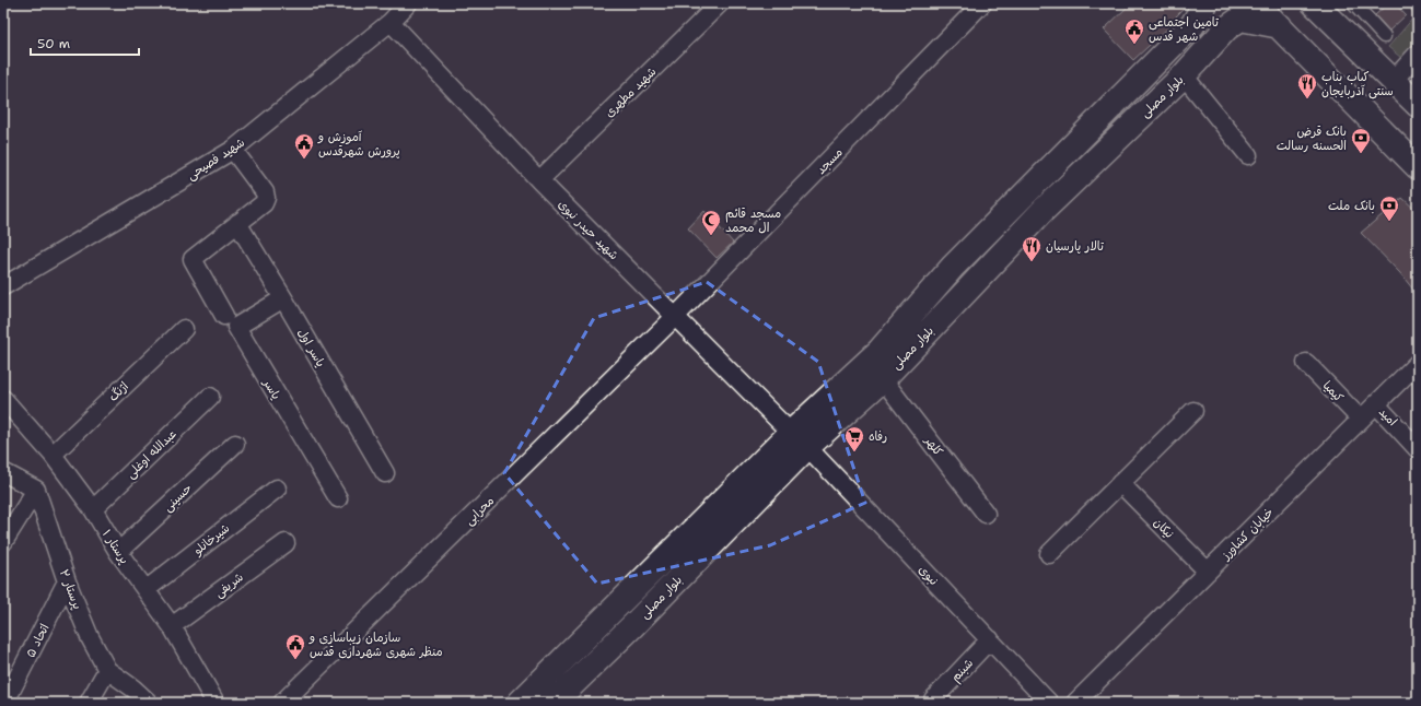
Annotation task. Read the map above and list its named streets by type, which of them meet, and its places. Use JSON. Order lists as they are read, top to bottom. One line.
{"streets":{"main road":["بلوار مصلی"],"street":["شهید مطهری","شهید فصیحی","مسجد","شهید حیدر نبوی","یاسر اول","یاسر","اژنگ","کیمیا","امید","کلهر","عبدالله اوغلی","حسینی","محرابی","نیکان","خیابان کشاورز","شیرخانلو","پرستار ۱","نبوی","شریفی","پرستار ۲","اتحاد ۵","شبنم"]},"crossings":[["شهید مطهری","شهید حیدر نبوی"],["بلوار مصلی","شهید حیدر نبوی"],["بلوار مصلی","کلهر"],["بلوار مصلی","نبوی"],["شهید فصیحی","شهید حیدر نبوی"],["مسجد","شهید حیدر نبوی"],["مسجد","محرابی"],["شهید حیدر نبوی","محرابی"],["شهید حیدر نبوی","نبوی"],["یاسر اول","یاسر"],["اژنگ","پرستار ۱"],["کیمیا","خیابان کشاورز"],["امید","خیابان کشاورز"],["عبدالله اوغلی","پرستار ۱"],["حسینی","پرستار ۱"],["نیکان","خیابان کشاورز"],["شیرخانلو","پرستار ۱"],["پرستار ۱","شریفی"],["نبوی","شبنم"],["پرستار ۲","اتحاد ۵"]],"places":{"public building":["تامین اجتماعی شهر قدس","آموزش و پرورش شهرقدس","سازمان زیباسازی و منظر شهری شهرداری قدس"],"restaurant":["کباب بناب سنتی آذربایجان","تالار پارسیان"],"bank":["بانک قرض الحسنه رسالت","بانک ملت"],"mosque":["مسجد قائم ال محمد"],"supermarket":["رفاه"]},"scale_bar":"50 m"}
